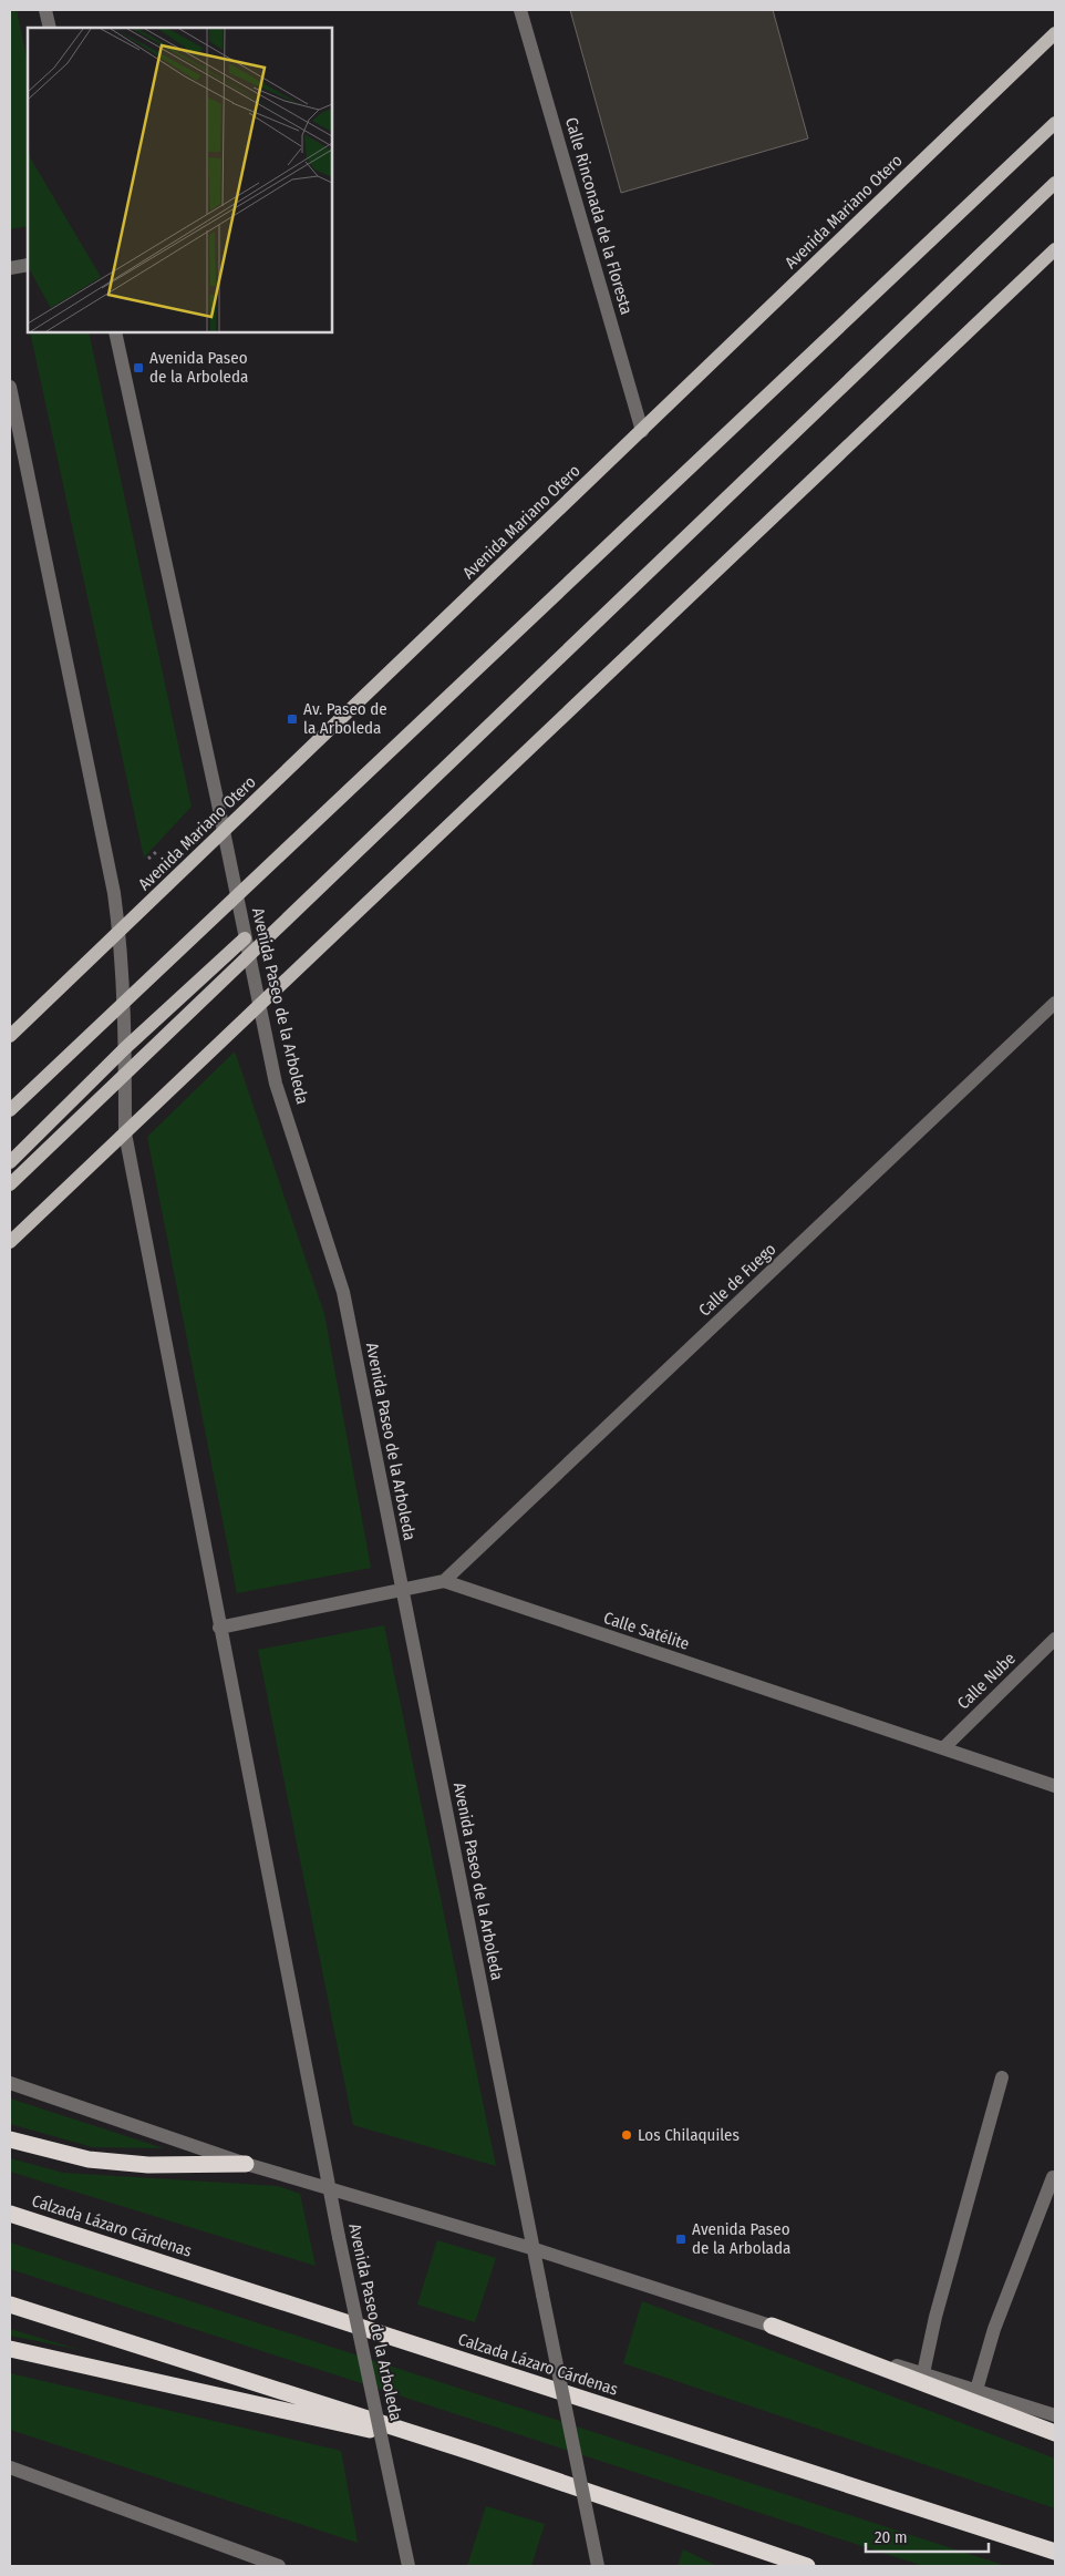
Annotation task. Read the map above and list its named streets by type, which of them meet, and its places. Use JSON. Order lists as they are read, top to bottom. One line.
{"streets":{"highway":["Calzada Lázaro Cárdenas"],"main road":["Avenida Mariano Otero"],"street":["Calle Rinconada de la Floresta","Avenida Paseo de la Arboleda","Calle de Fuego","Calle Satélite","Calle Nube"]},"crossings":[["Avenida Mariano Otero","Calle Rinconada de la Floresta"],["Avenida Mariano Otero","Avenida Paseo de la Arboleda"],["Calle de Fuego","Calle Satélite"],["Calle Satélite","Calle Nube"]],"places":{"transit":["Avenida Paseo de la Arboleda","Av. Paseo de la Arboleda","Avenida Paseo de la Arbolada"],"other":["Los Chilaquiles"]},"scale_bar":"20 m"}
